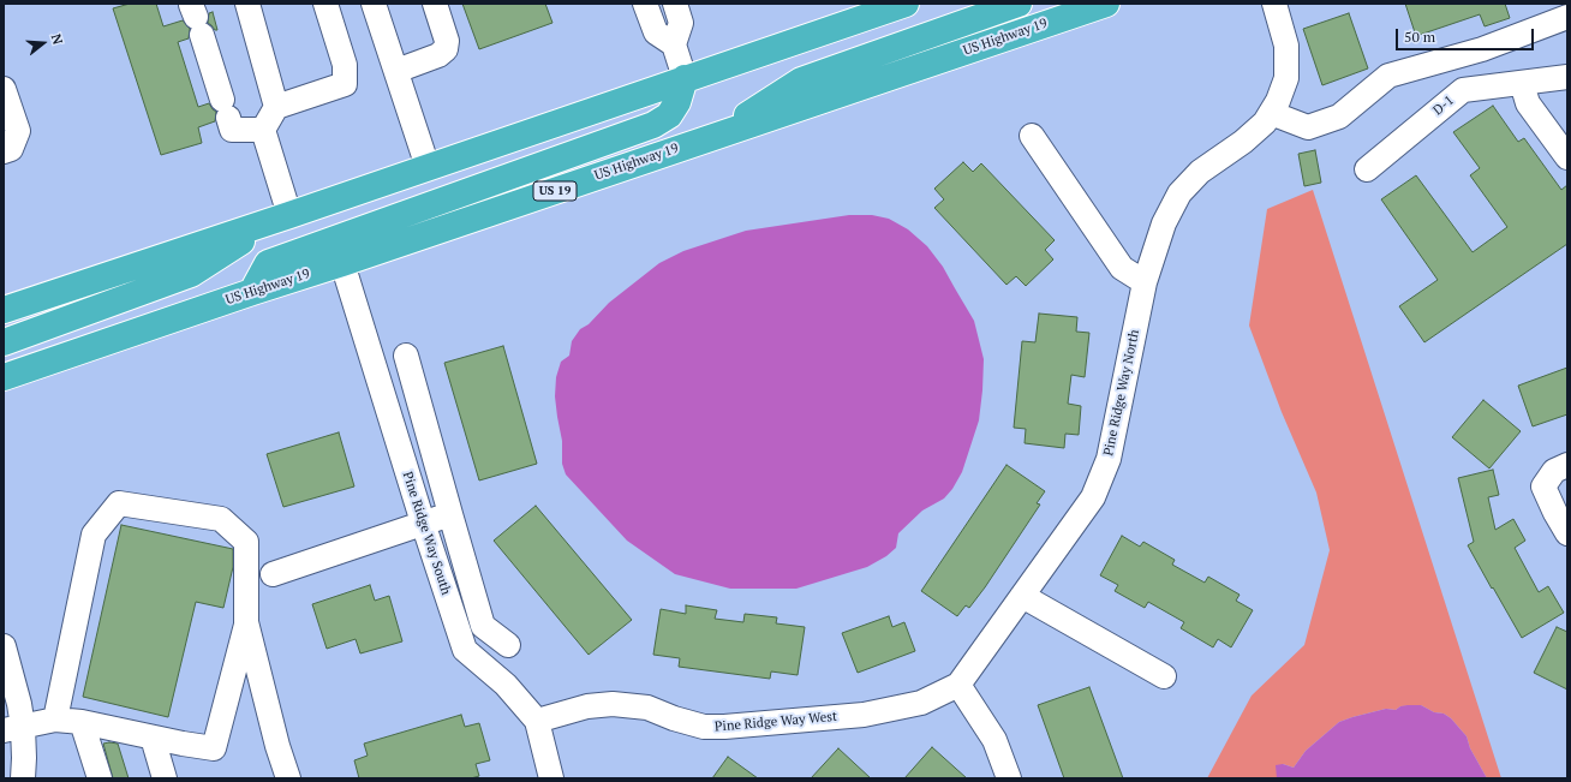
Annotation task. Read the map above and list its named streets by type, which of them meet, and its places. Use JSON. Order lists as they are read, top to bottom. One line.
{"streets":{"highway":["US Highway 19","US 19"],"street":["D-1","Pine Ridge Way North","Pine Ridge Way South","Pine Ridge Way West"]},"crossings":[["US Highway 19","Pine Ridge Way South"],["Pine Ridge Way North","Pine Ridge Way West"],["Pine Ridge Way South","Pine Ridge Way West"]],"scale_bar":"50 m","north":"right"}
